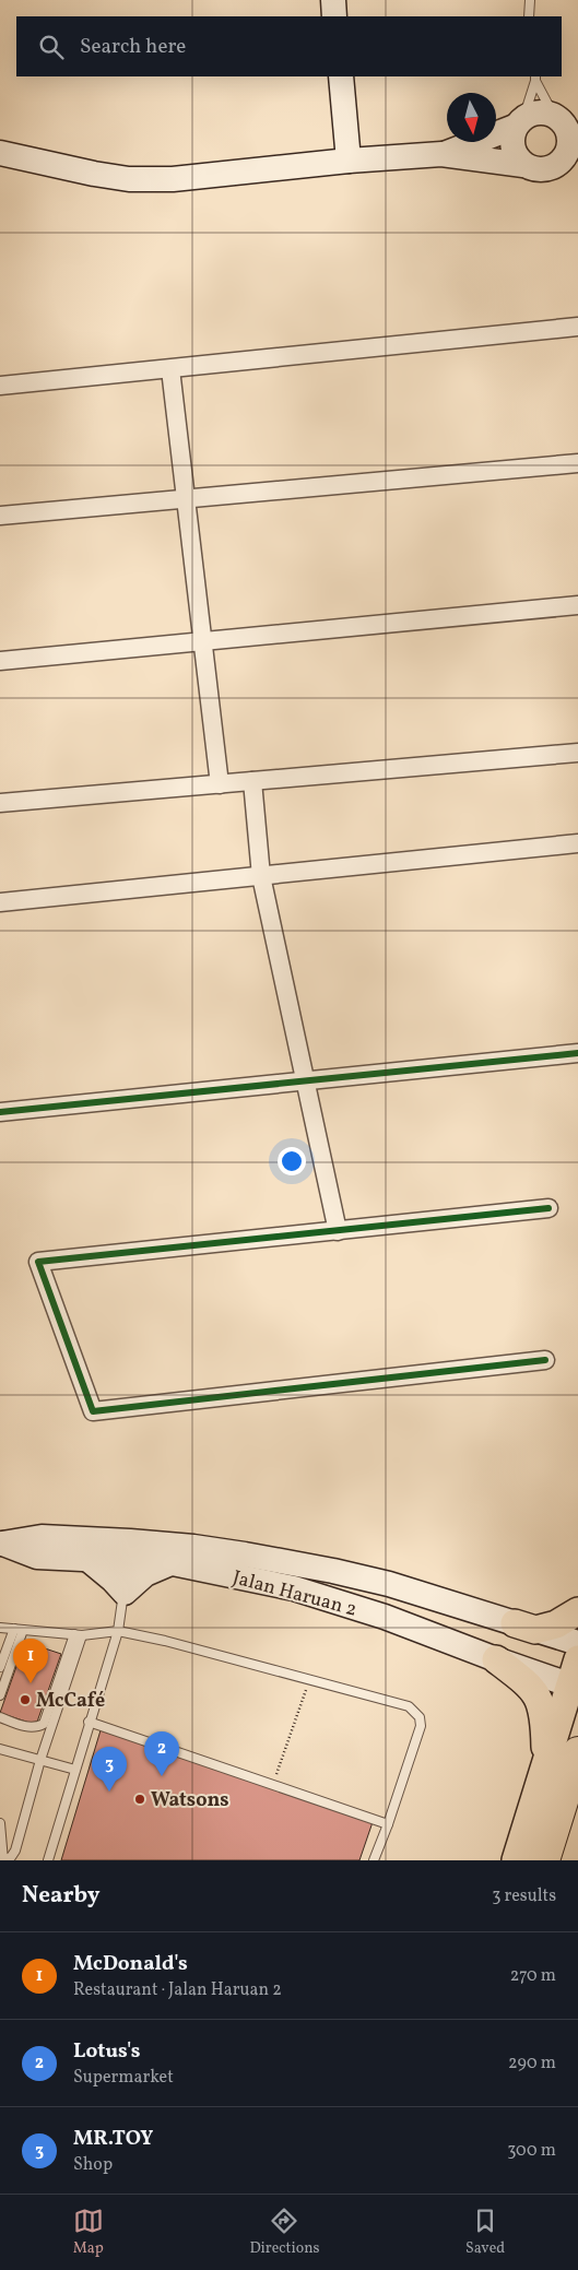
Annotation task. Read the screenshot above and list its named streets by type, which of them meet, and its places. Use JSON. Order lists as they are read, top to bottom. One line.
{"streets":{"main road":["Jalan Haruan 2"]},"places":["McCafé","Watsons"],"north":"bottom","page":{"search":"Search here","pins":["1","2","3"],"heading":["Nearby","3 results"],"list":[{"mark":"1","name":"McDonald's","note":"Restaurant · Jalan Haruan 2","value":"270 m"},{"mark":"2","name":"Lotus's","note":"Supermarket","value":"290 m"},{"mark":"3","name":"MR.TOY","note":"Shop","value":"300 m"}],"nav":["Map","Directions","Saved"]}}
